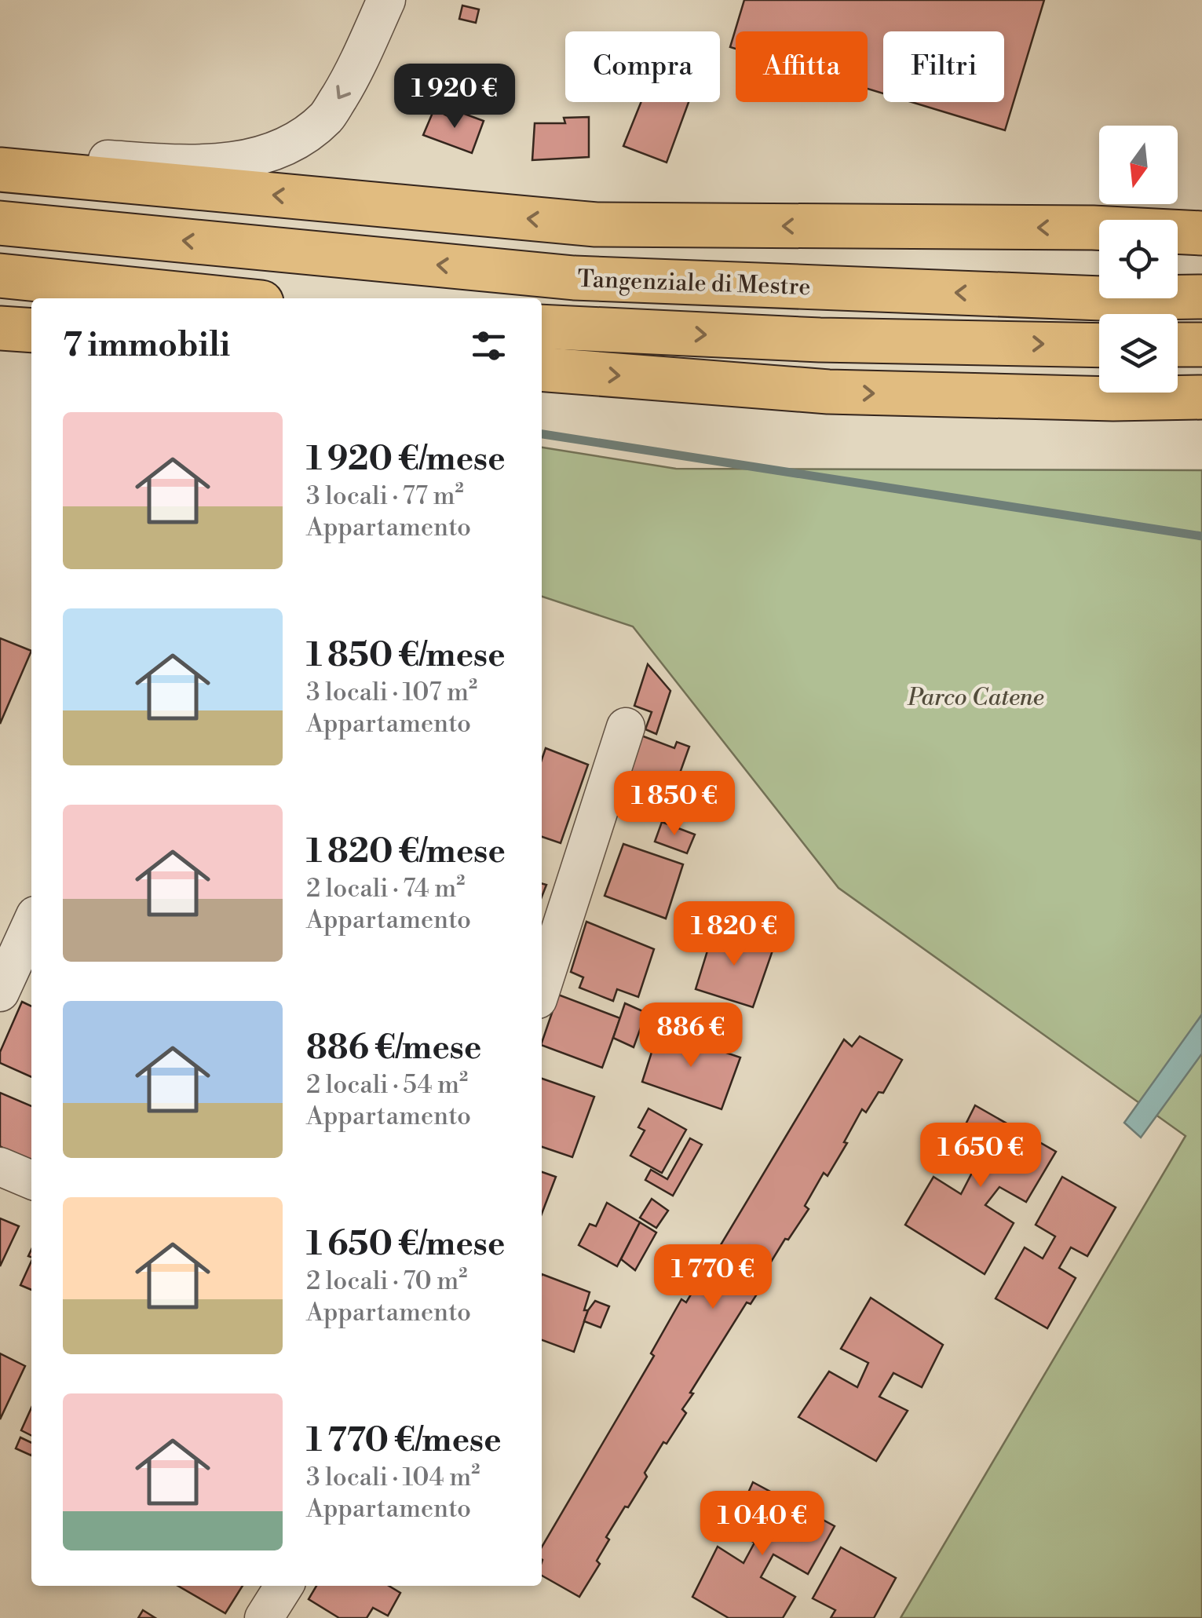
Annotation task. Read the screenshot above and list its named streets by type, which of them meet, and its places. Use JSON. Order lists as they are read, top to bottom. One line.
{"streets":{"highway":["Tangenziale di Mestre"]},"parks":["Parco Catene"],"north":"bottom","page":{"chip":["Compra","Affitta","Filtri"],"price":["1 920 €","1 850 €","1 820 €","886 €","1 650 €","1 770 €","1 040 €"],"heading":"7 immobili","list":[{"name":"1 920 €/mese","note":"3 locali · 77 m² · Appartamento"},{"name":"1 850 €/mese","note":"3 locali · 107 m² · Appartamento"},{"name":"1 820 €/mese","note":"2 locali · 74 m² · Appartamento"},{"name":"886 €/mese","note":"2 locali · 54 m² · Appartamento"},{"name":"1 650 €/mese","note":"2 locali · 70 m² · Appartamento"},{"name":"1 770 €/mese","note":"3 locali · 104 m² · Appartamento"}]}}
